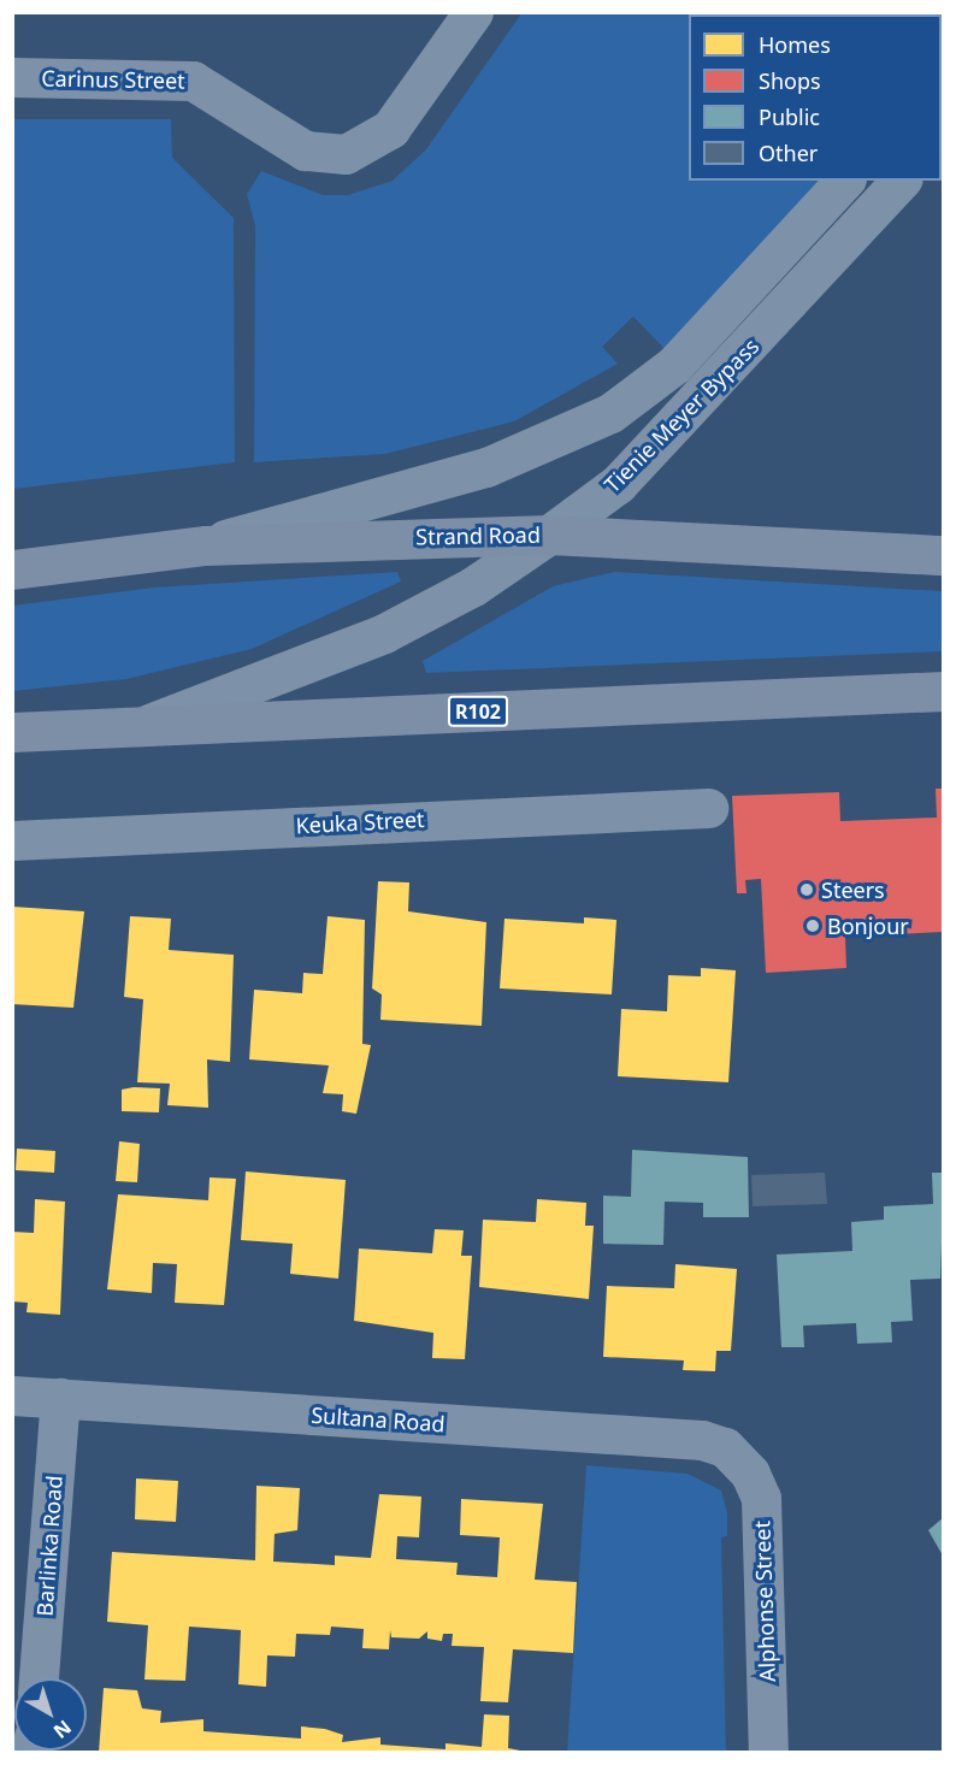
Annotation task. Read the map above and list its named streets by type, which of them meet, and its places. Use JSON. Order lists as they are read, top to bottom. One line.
{"streets":{"main road":["Strand Road","R102"],"street":["Carinus Street","Tienie Meyer Bypass","Keuka Street","Sultana Road","Barlinka Road","Alphonse Street"]},"crossings":[["Tienie Meyer Bypass","Strand Road"],["Tienie Meyer Bypass","R102"],["Sultana Road","Barlinka Road"],["Sultana Road","Alphonse Street"]],"places":["Steers","Bonjour"],"legend":["Homes","Shops","Public","Other"],"north":"bottom right"}
